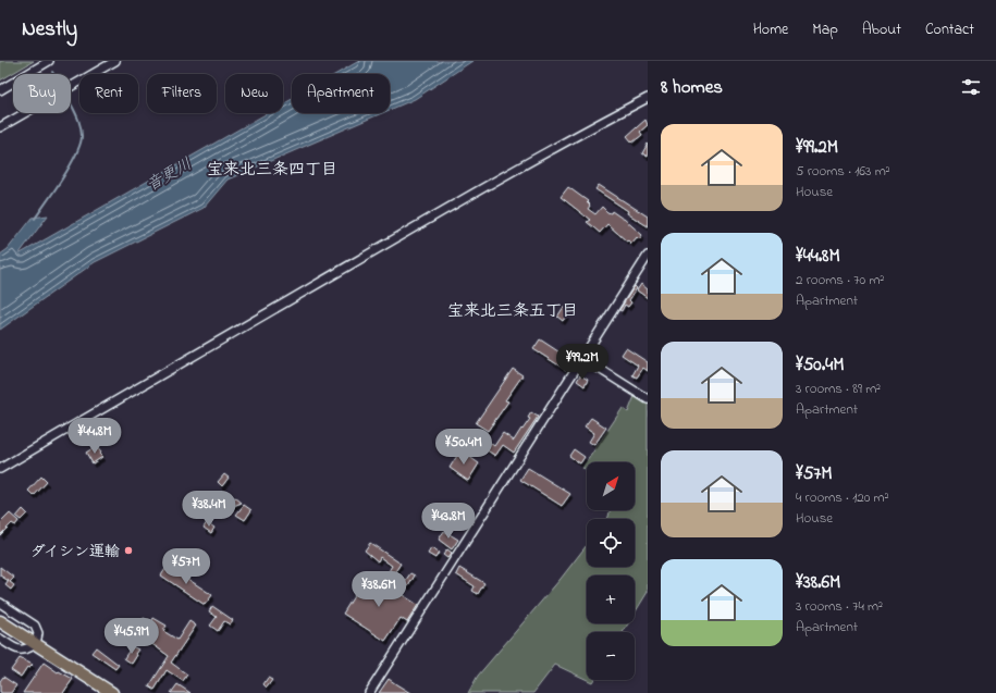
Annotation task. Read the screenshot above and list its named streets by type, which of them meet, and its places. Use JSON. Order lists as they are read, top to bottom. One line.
{"districts":["宝来北三条四丁目","宝来北三条五丁目"],"water":["音更川"],"places":["ダイシン運輸"],"north":"top right","page":{"header":"Nestly","nav":["Home","Map","About","Contact"],"heading":"8 homes","chip":["Buy","Rent","Filters","New","Apartment"],"list":[{"name":"¥99.2M","note":"5 rooms · 163 m² · House"},{"name":"¥44.8M","note":"2 rooms · 70 m² · Apartment"},{"name":"¥50.4M","note":"3 rooms · 89 m² · Apartment"},{"name":"¥57M","note":"4 rooms · 120 m² · House"},{"name":"¥38.6M","note":"3 rooms · 74 m² · Apartment"}],"price":["¥99.2M","¥44.8M","¥50.4M","¥38.4M","¥43.8M","¥57M","¥38.6M","¥45.9M"],"map_buttons":["+","−"]}}
